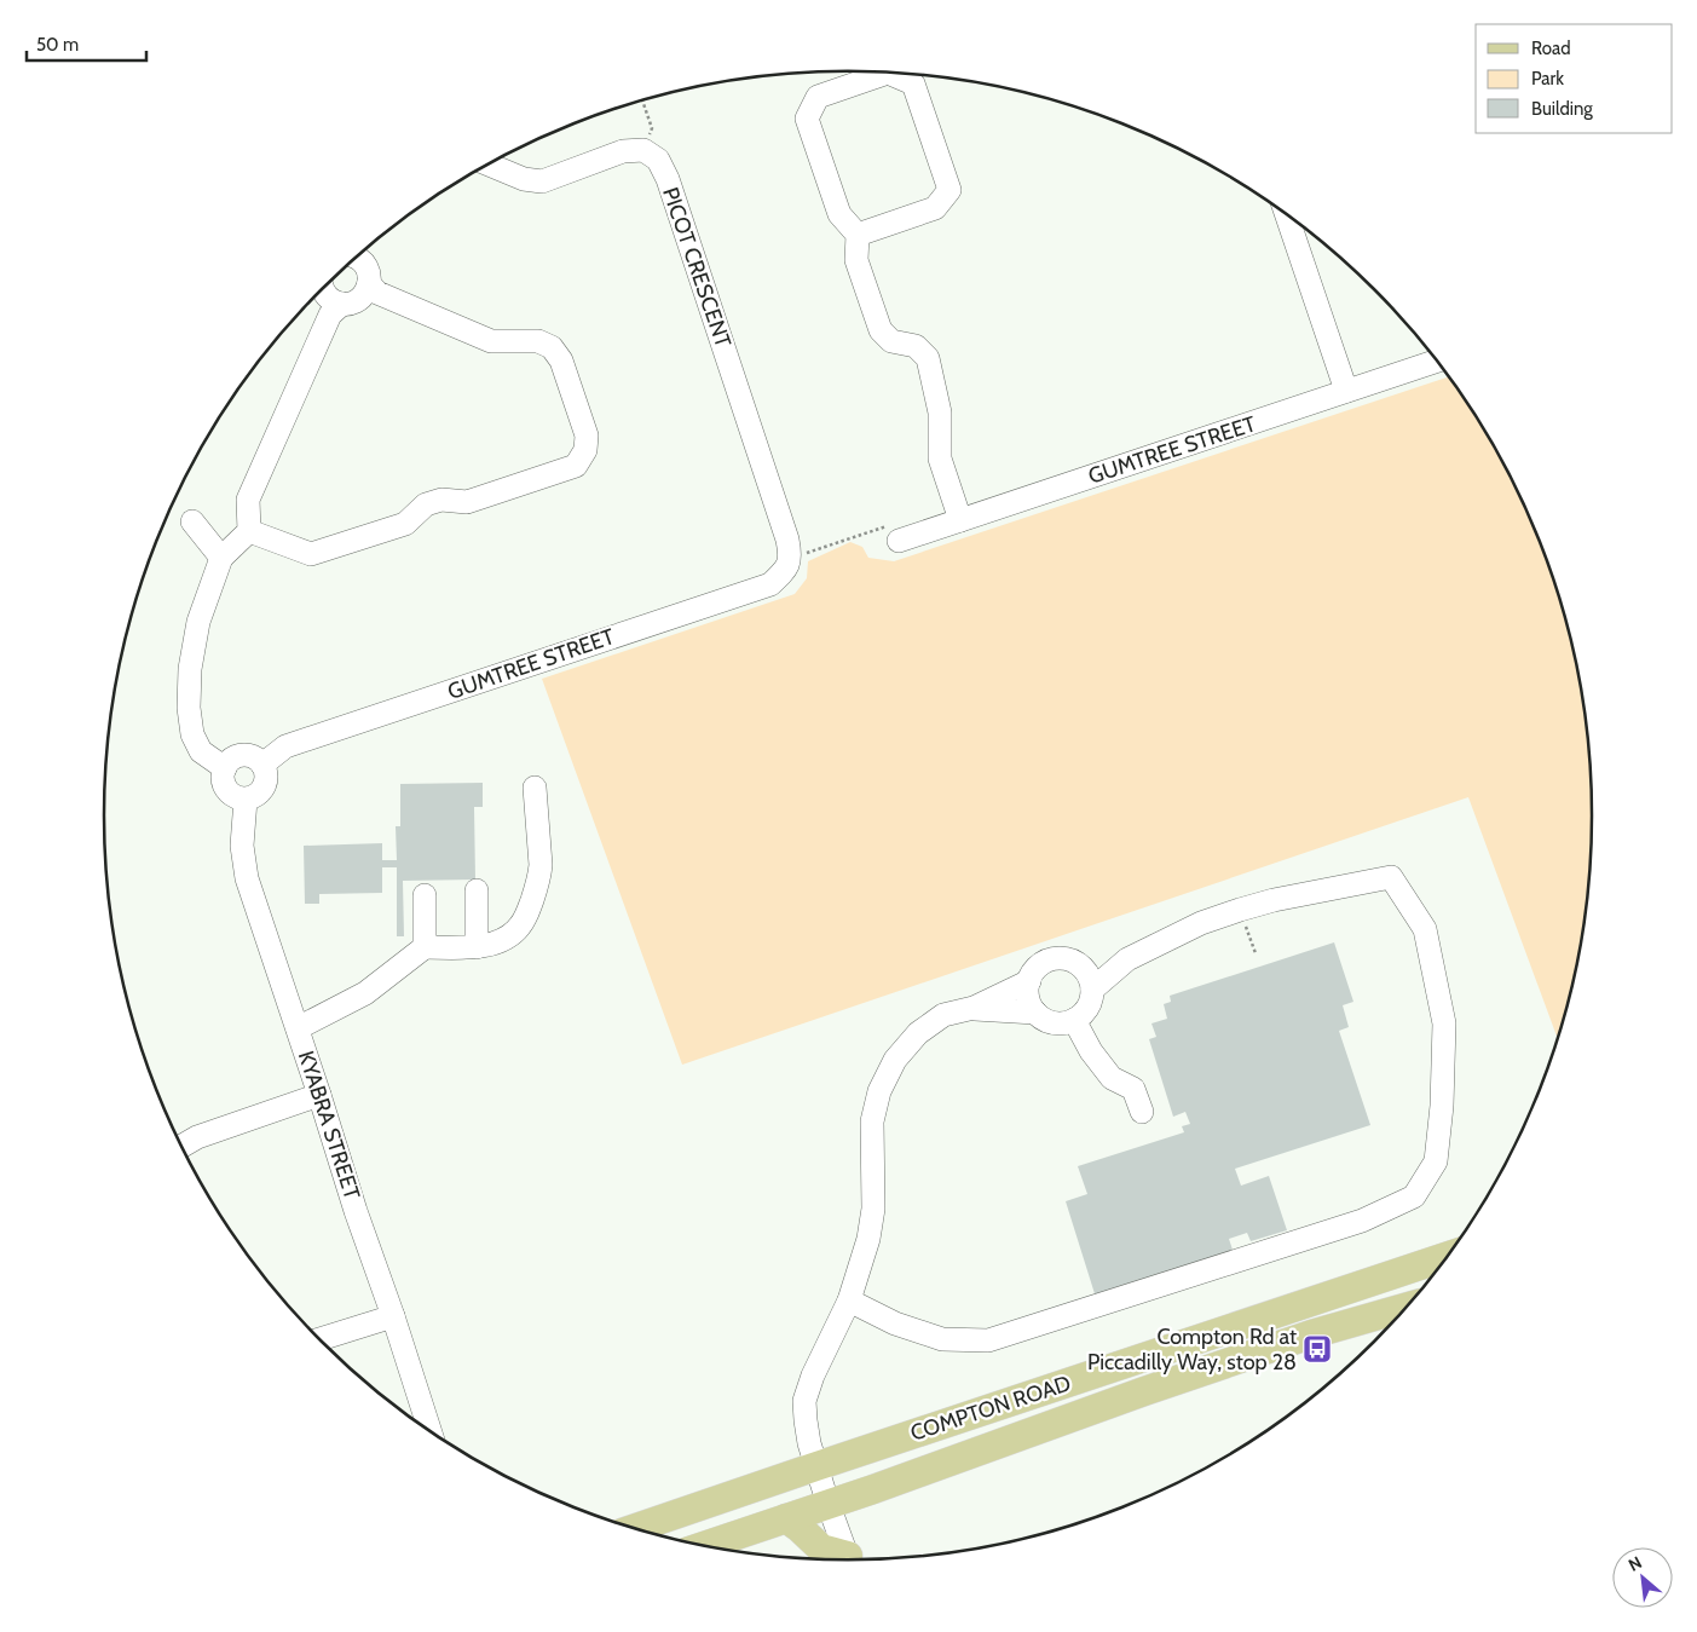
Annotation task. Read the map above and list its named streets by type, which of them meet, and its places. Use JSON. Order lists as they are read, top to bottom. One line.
{"streets":{"main road":["COMPTON ROAD"],"street":["PICOT CRESCENT","GUMTREE STREET","KYABRA STREET"]},"crossings":[["PICOT CRESCENT","GUMTREE STREET"],["GUMTREE STREET","KYABRA STREET"]],"places":{"bus stop":["Compton Rd at Piccadilly Way, stop 28"]},"legend":["Road","Park","Building"],"scale_bar":"50 m","north":"top left"}
